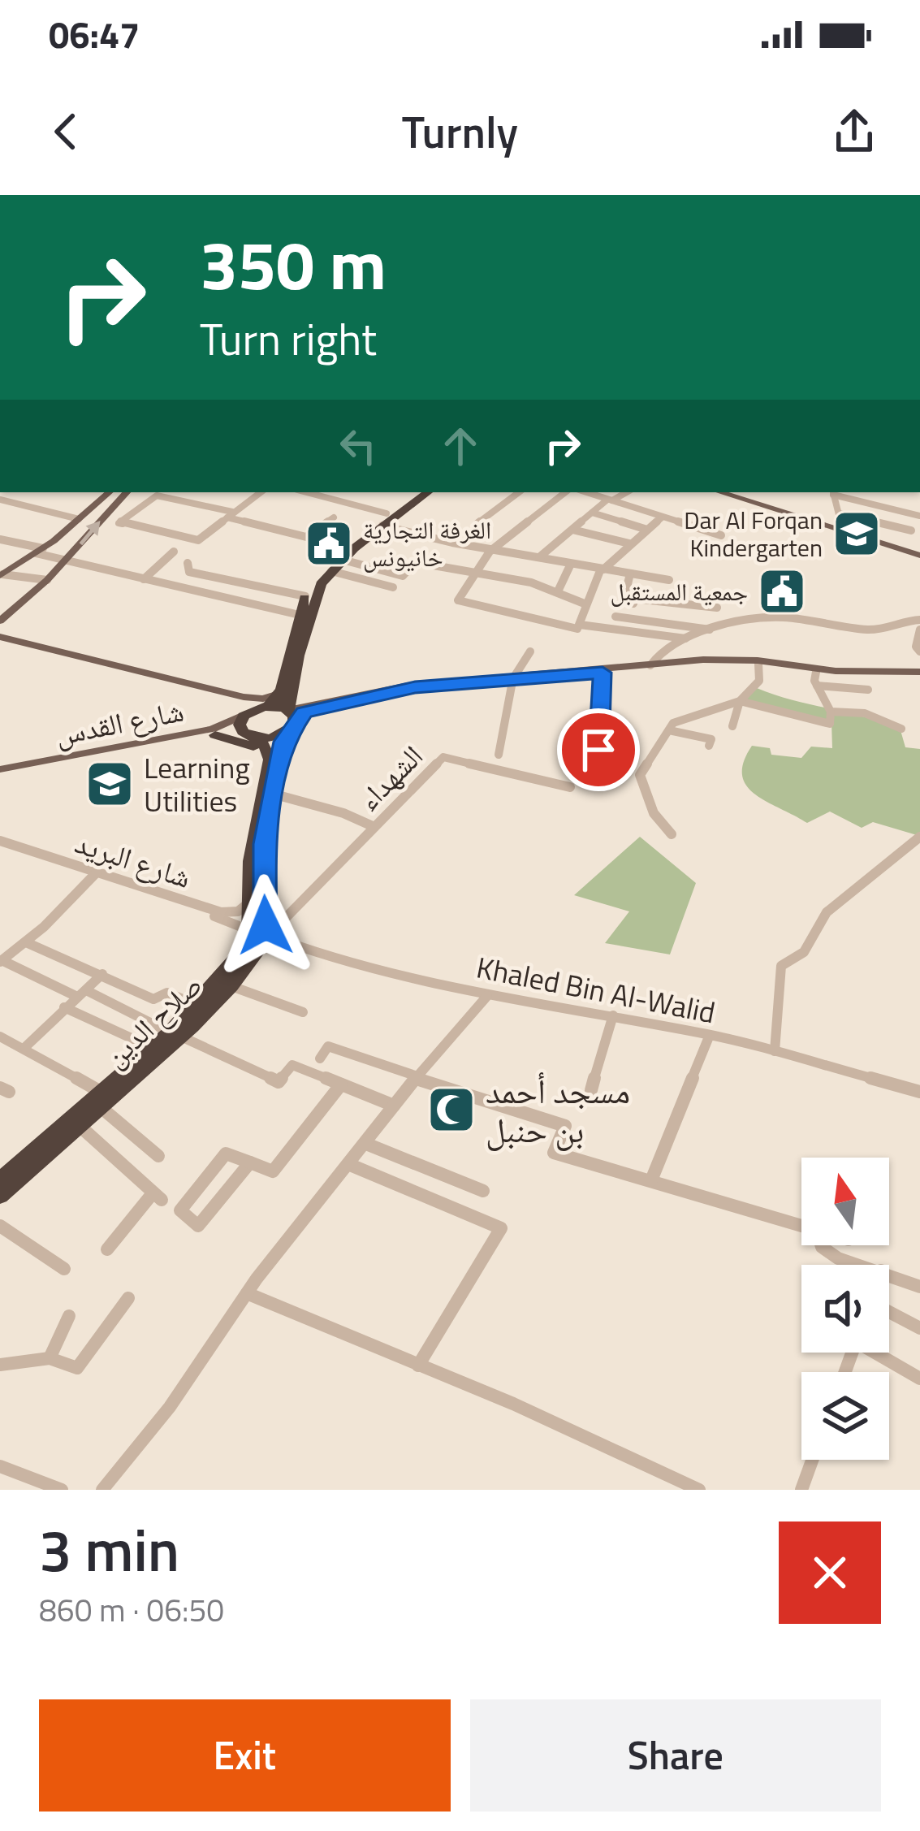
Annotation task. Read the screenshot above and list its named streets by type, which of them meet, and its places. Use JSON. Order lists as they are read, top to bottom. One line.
{"streets":{"highway":["صلاح الدين"],"main road":["شارع القدس"],"street":["الشهداء","شارع البريد","Khaled Bin Al-Walid"]},"crossings":[["شارع القدس","صلاح الدين"],["الشهداء","شارع البريد"],["الشهداء","Khaled Bin Al-Walid"],["الشهداء","صلاح الدين"],["شارع البريد","Khaled Bin Al-Walid"],["شارع البريد","صلاح الدين"],["Khaled Bin Al-Walid","صلاح الدين"]],"places":{"school or university":["Dar Al Forqan Kindergarten","Learning Utilities"],"public building":["الغرفة التجارية خانيونس","جمعية المستقبل"],"mosque":["مسجد أحمد بن حنبل"]},"north":"top","page":{"status":"06:47","header":"Turnly","turn":["350 m","Turn right"],"heading":["3 min","860 m · 06:50"],"buttons":["Exit","Share"]}}
